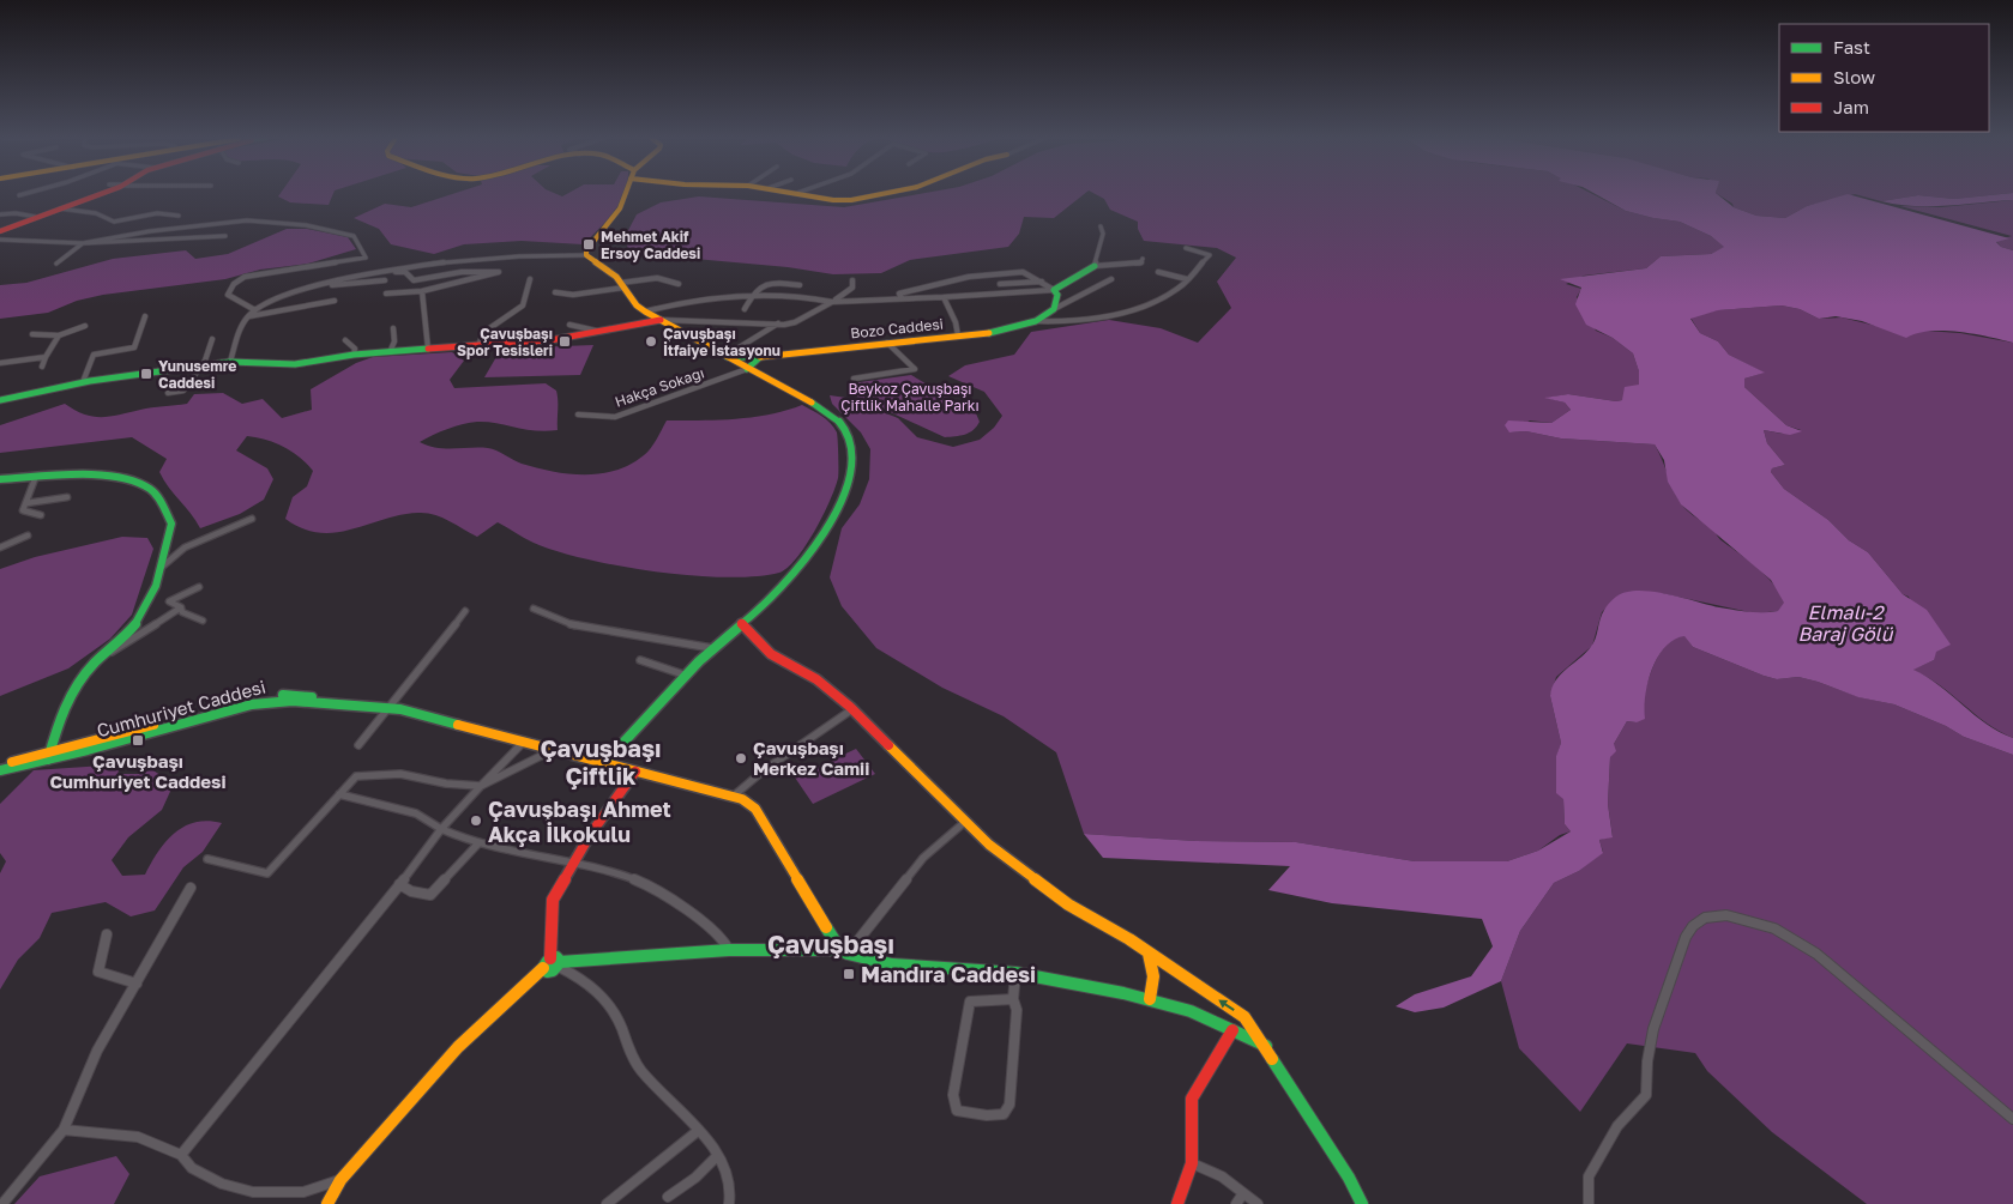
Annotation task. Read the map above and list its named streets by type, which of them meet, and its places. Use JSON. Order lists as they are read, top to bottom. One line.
{"streets":{"street":["Bozo Caddesi","Hakça Sokağı","Cumhuriyet Caddesi"]},"districts":["Çavuşbaşı Çiftlik","Çavuşbaşı"],"water":["Elmalı-2 Baraj Gölü"],"parks":["Beykoz Çavuşbaşı Çiftlik Mahalle Parkı"],"places":{"transit":["Mehmet Akif Ersoy Caddesi","Çavuşbaşı Spor Tesisleri","Yunusemre Caddesi","Çavuşbaşı Cumhuriyet Caddesi","Mandıra Caddesi"],"other":["Çavuşbaşı İtfaiye İstasyonu","Çavuşbaşı Merkez Camii","Çavuşbaşı Ahmet Akça İlkokulu"]},"legend":["Fast","Slow","Jam"]}
